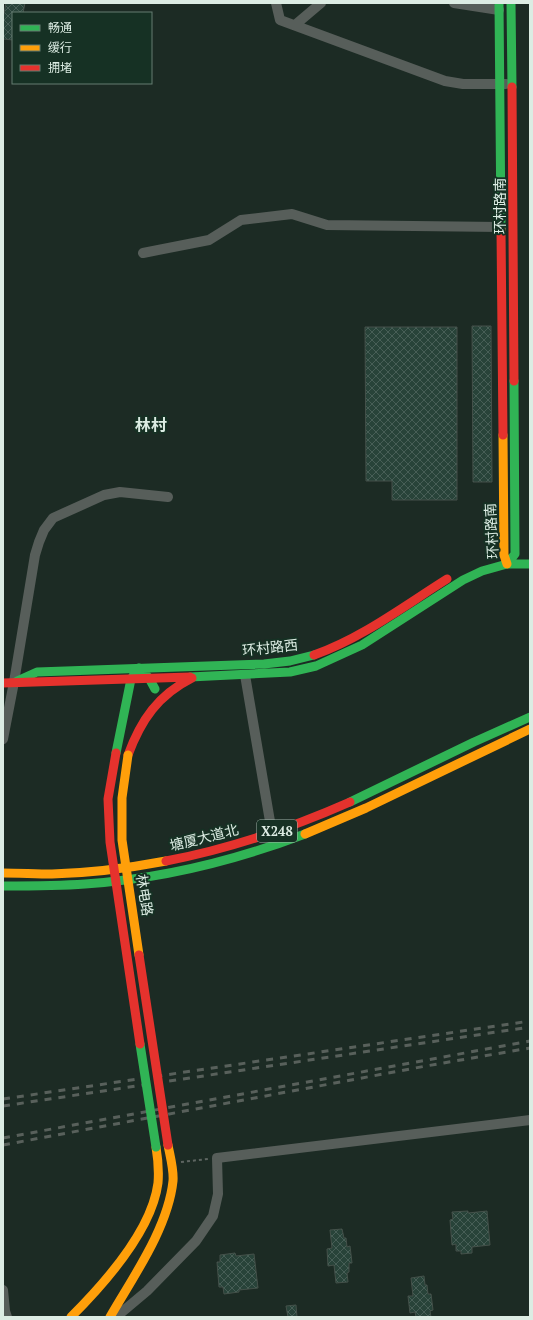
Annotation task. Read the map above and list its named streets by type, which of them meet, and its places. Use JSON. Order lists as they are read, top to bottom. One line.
{"streets":{"main road":["环村路南","环村路西","X248","塘厦大道北","林电路"]},"crossings":[["环村路南","环村路西"],["环村路西","林电路"]],"districts":["林村"],"legend":["畅通","缓行","拥堵"]}
